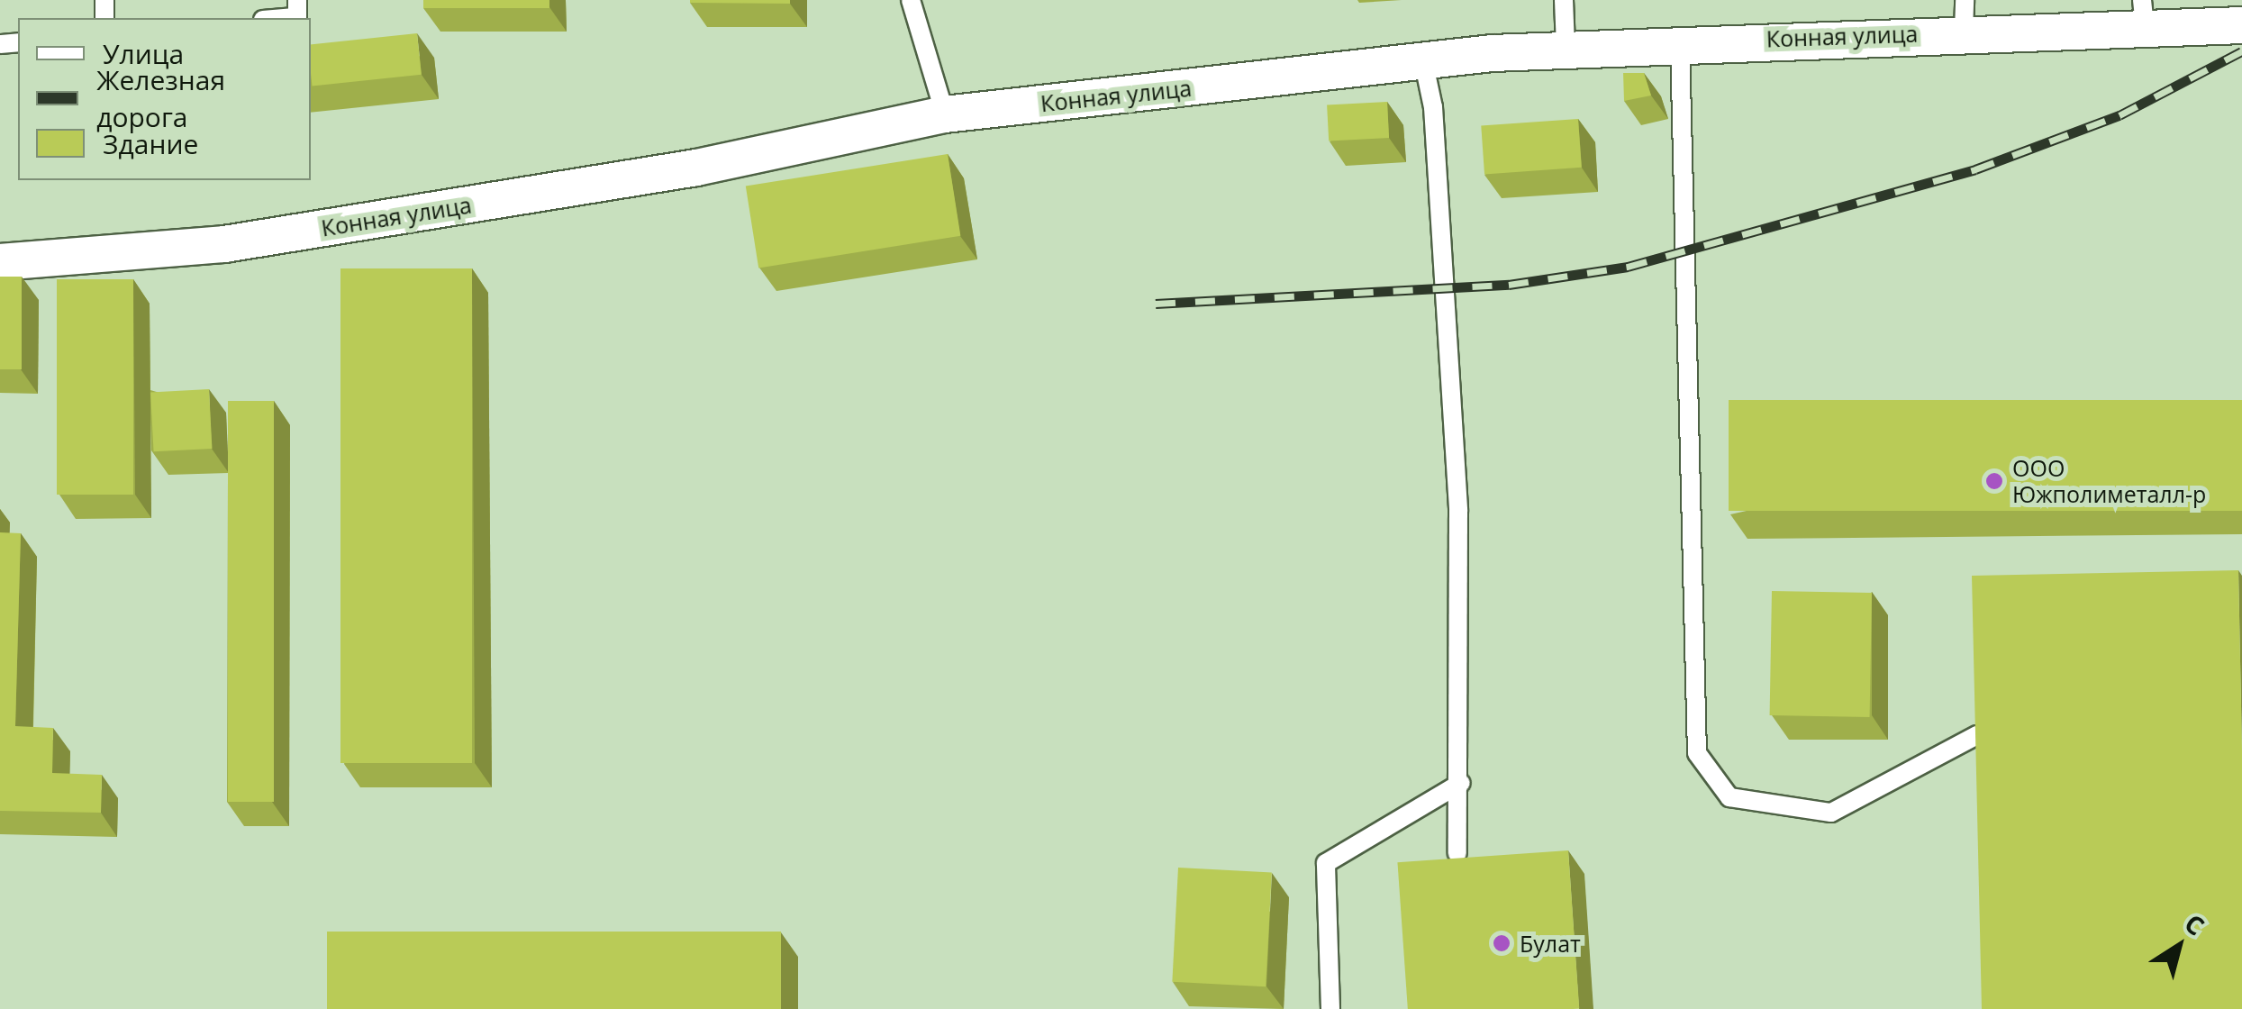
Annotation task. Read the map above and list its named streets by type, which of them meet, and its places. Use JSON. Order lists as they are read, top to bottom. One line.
{"streets":{"street":["Конная улица"]},"places":["ООО Южполиметалл-р","Булат"],"legend":["Улица","Железная дорога","Здание"],"north":"top right"}
